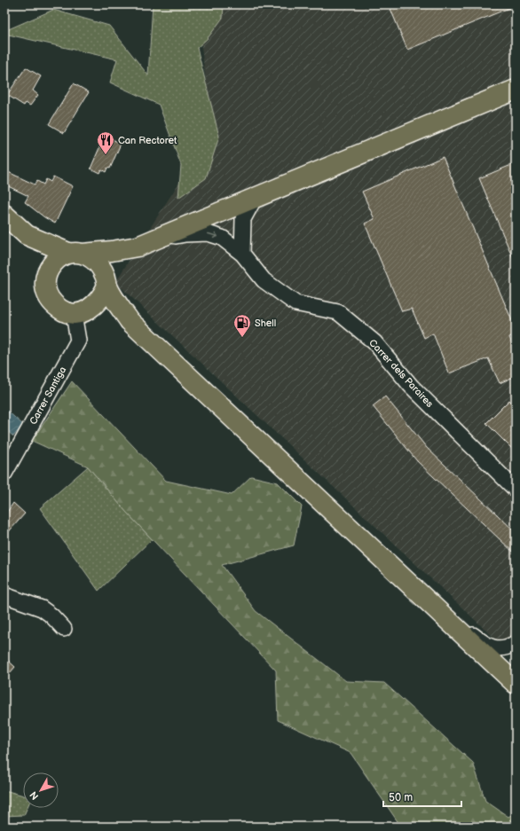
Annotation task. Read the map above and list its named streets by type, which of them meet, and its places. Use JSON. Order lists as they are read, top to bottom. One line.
{"streets":{"street":["Carrer dels Paraires","Carrer Santiga"]},"places":{"restaurant":["Can Rectoret"],"fuel station":["Shell"]},"scale_bar":"50 m","north":"bottom left"}
